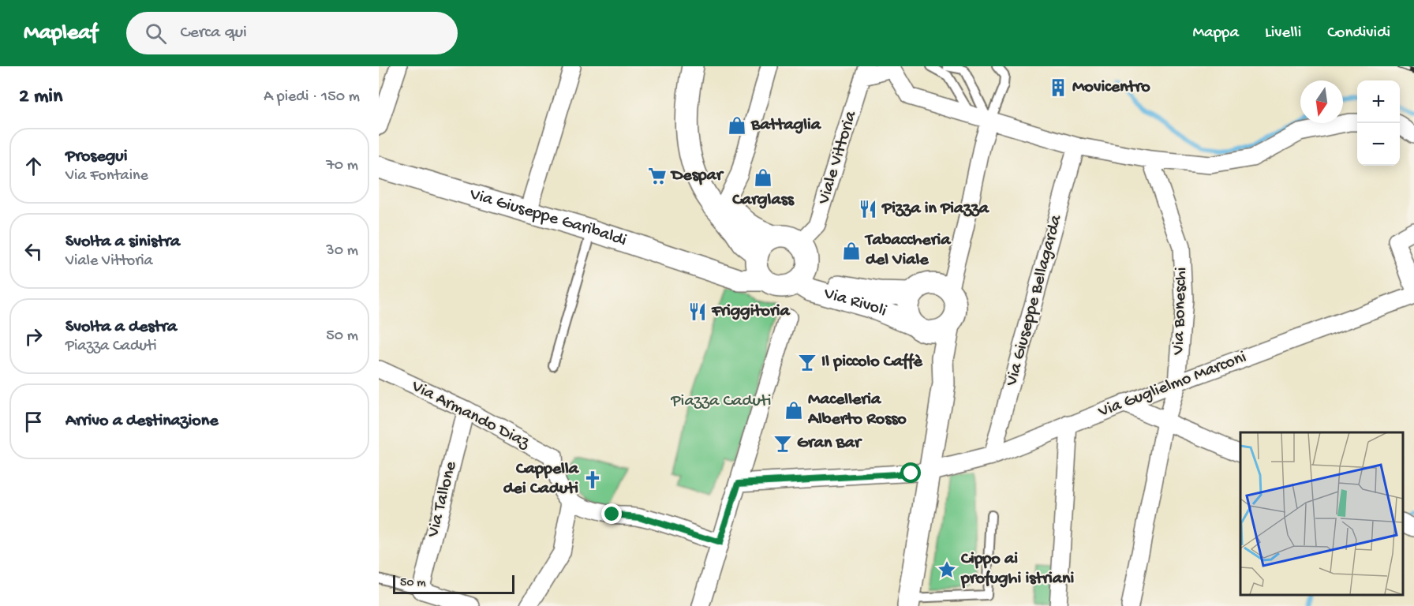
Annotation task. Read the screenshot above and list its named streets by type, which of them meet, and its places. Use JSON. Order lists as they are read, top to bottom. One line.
{"streets":{"street":["Viale Vittoria","Via Giuseppe Garibaldi","Via Giuseppe Bellagarda","Via Rivoli","Via Boneschi","Via Guglielmo Marconi","Via Armando Diaz","Via Tallone"]},"crossings":[["Viale Vittoria","Via Giuseppe Garibaldi"],["Viale Vittoria","Via Rivoli"],["Via Giuseppe Garibaldi","Via Rivoli"],["Via Giuseppe Bellagarda","Via Guglielmo Marconi"],["Via Boneschi","Via Guglielmo Marconi"],["Via Armando Diaz","Via Tallone"]],"parks":["Piazza Caduti"],"places":{"building":["Movicentro"],"shop":["Battaglia","Carglass","Tabaccheria del Viale","Macelleria Alberto Rosso"],"supermarket":["Despar"],"restaurant":["Pizza in Piazza","Friggitoria"],"bar":["Il piccolo Caffè","Gran Bar"],"church":["Cappella dei Caduti"],"place":["Cippo ai profughi istriani"]},"scale_bar":"50 m","north":"bottom","page":{"header":"Mapleaf","search":"Cerca qui","nav":["Mappa","Livelli","Condividi"],"heading":["2 min","A piedi · 150 m"],"map_buttons":["+","−"],"list":[["Prosegui","Via Fontaine","70 m"],["Svolta a sinistra","Viale Vittoria","30 m"],["Svolta a destra","Piazza Caduti","50 m"],"Arrivo a destinazione"],"scale":"50 m"}}
